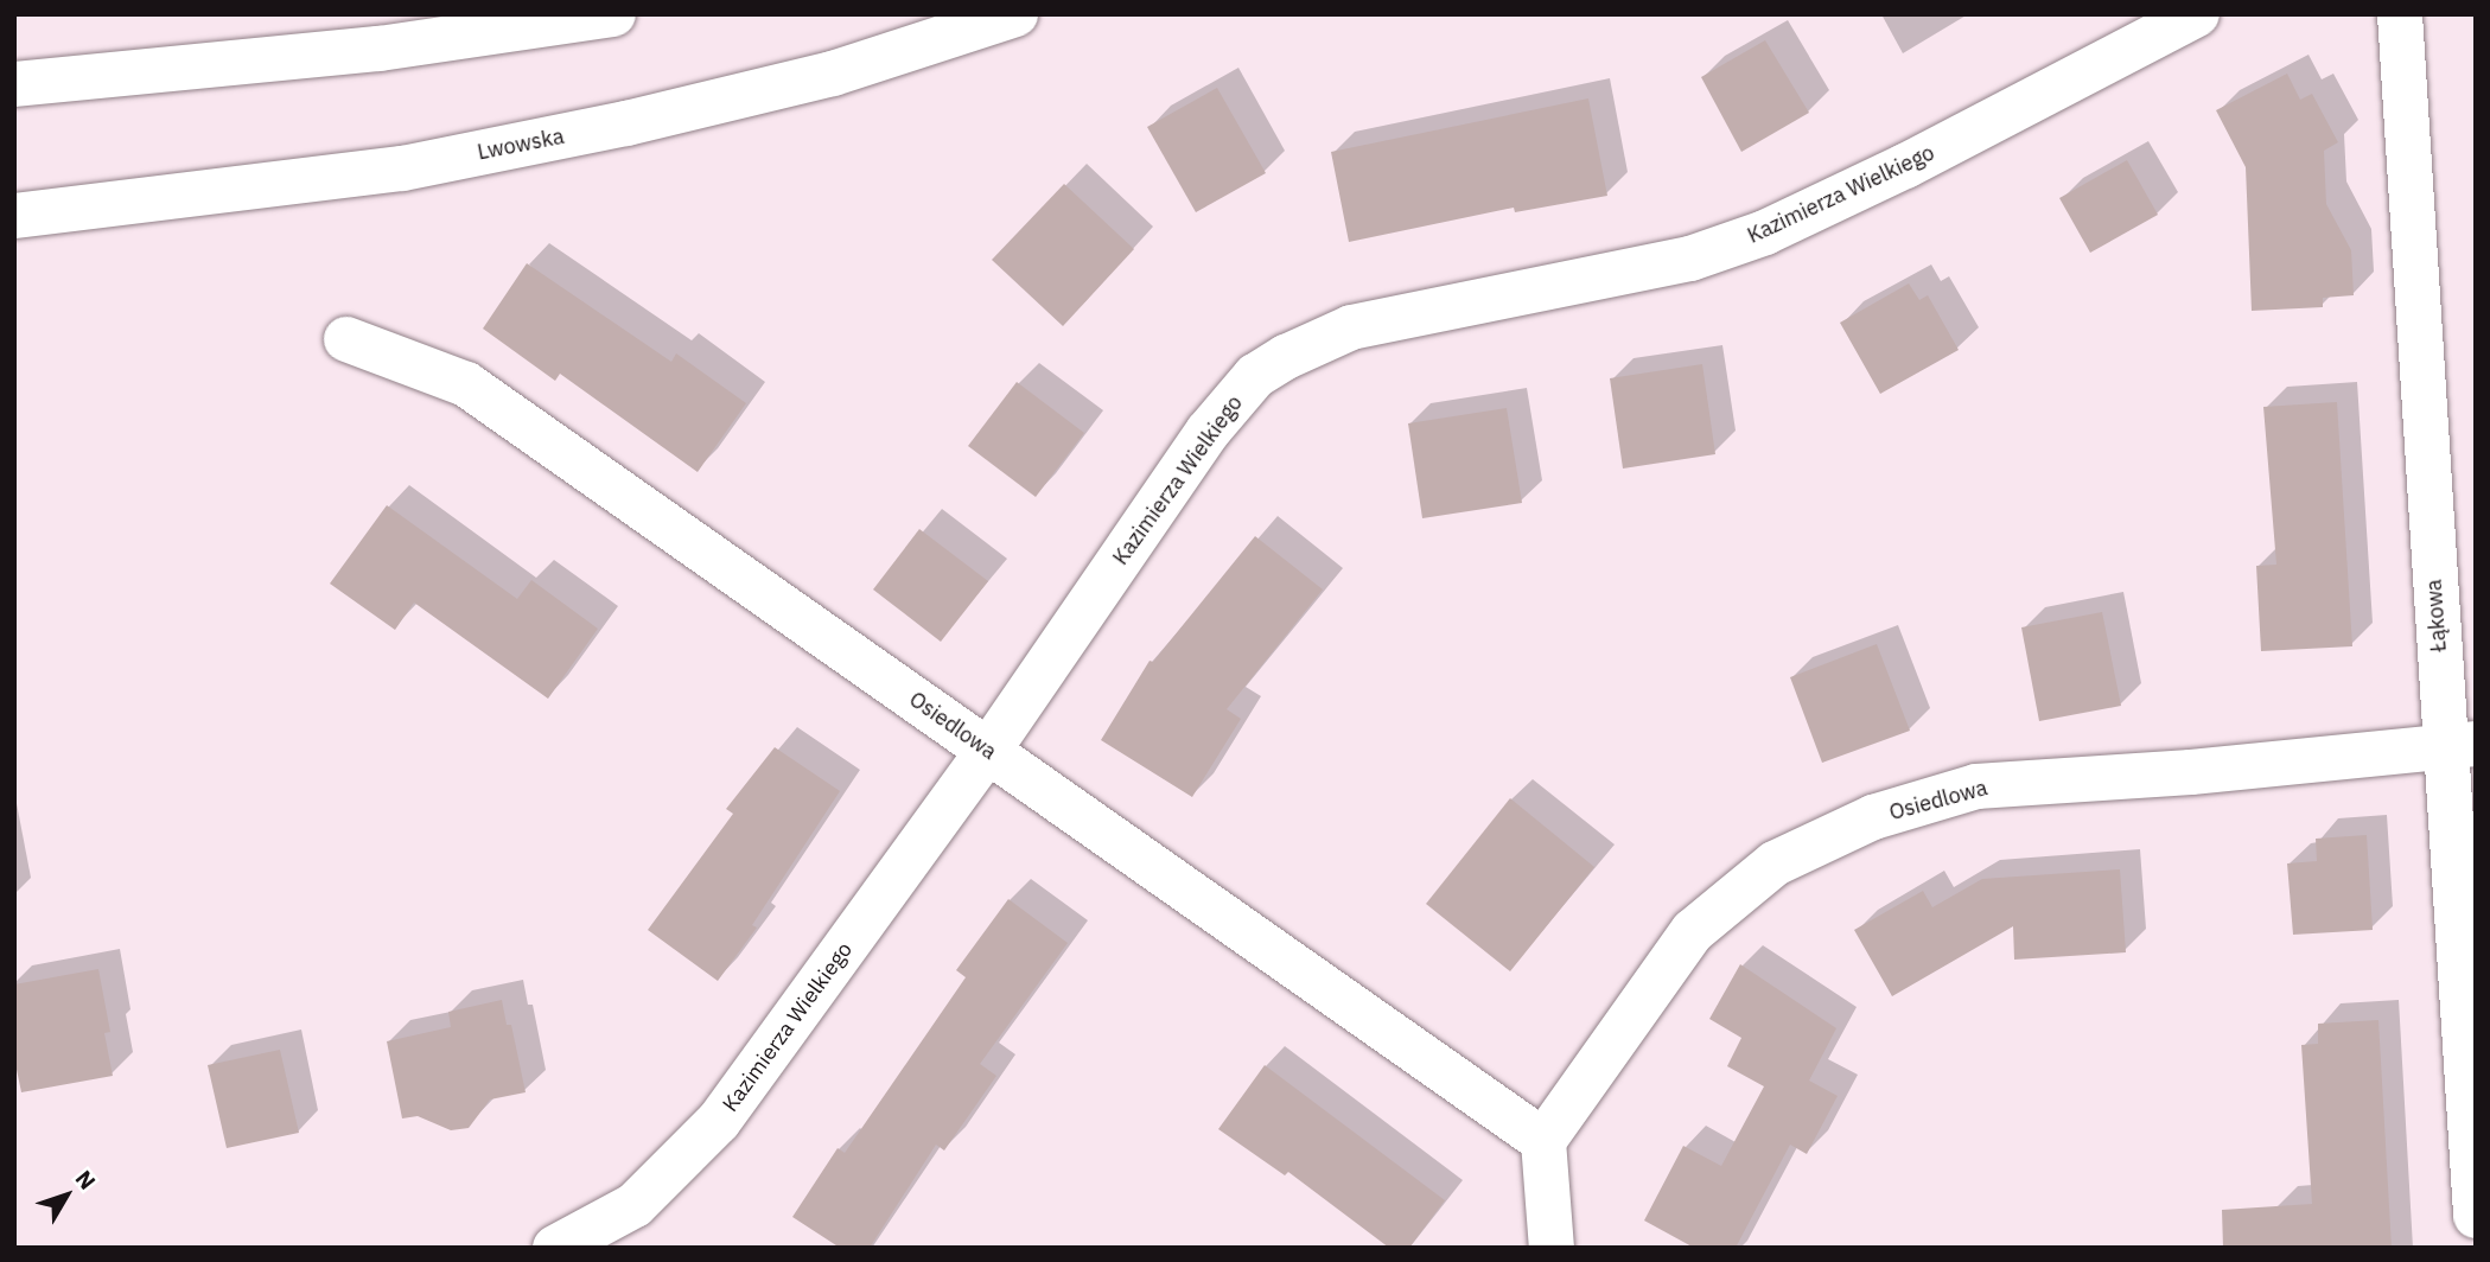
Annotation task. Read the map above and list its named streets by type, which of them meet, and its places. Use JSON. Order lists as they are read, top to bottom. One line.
{"streets":{"street":["Lwowska","Kazimierza Wielkiego","Łąkowa","Osiedlowa"]},"crossings":[["Kazimierza Wielkiego","Osiedlowa"],["Łąkowa","Osiedlowa"]],"north":"top right"}
